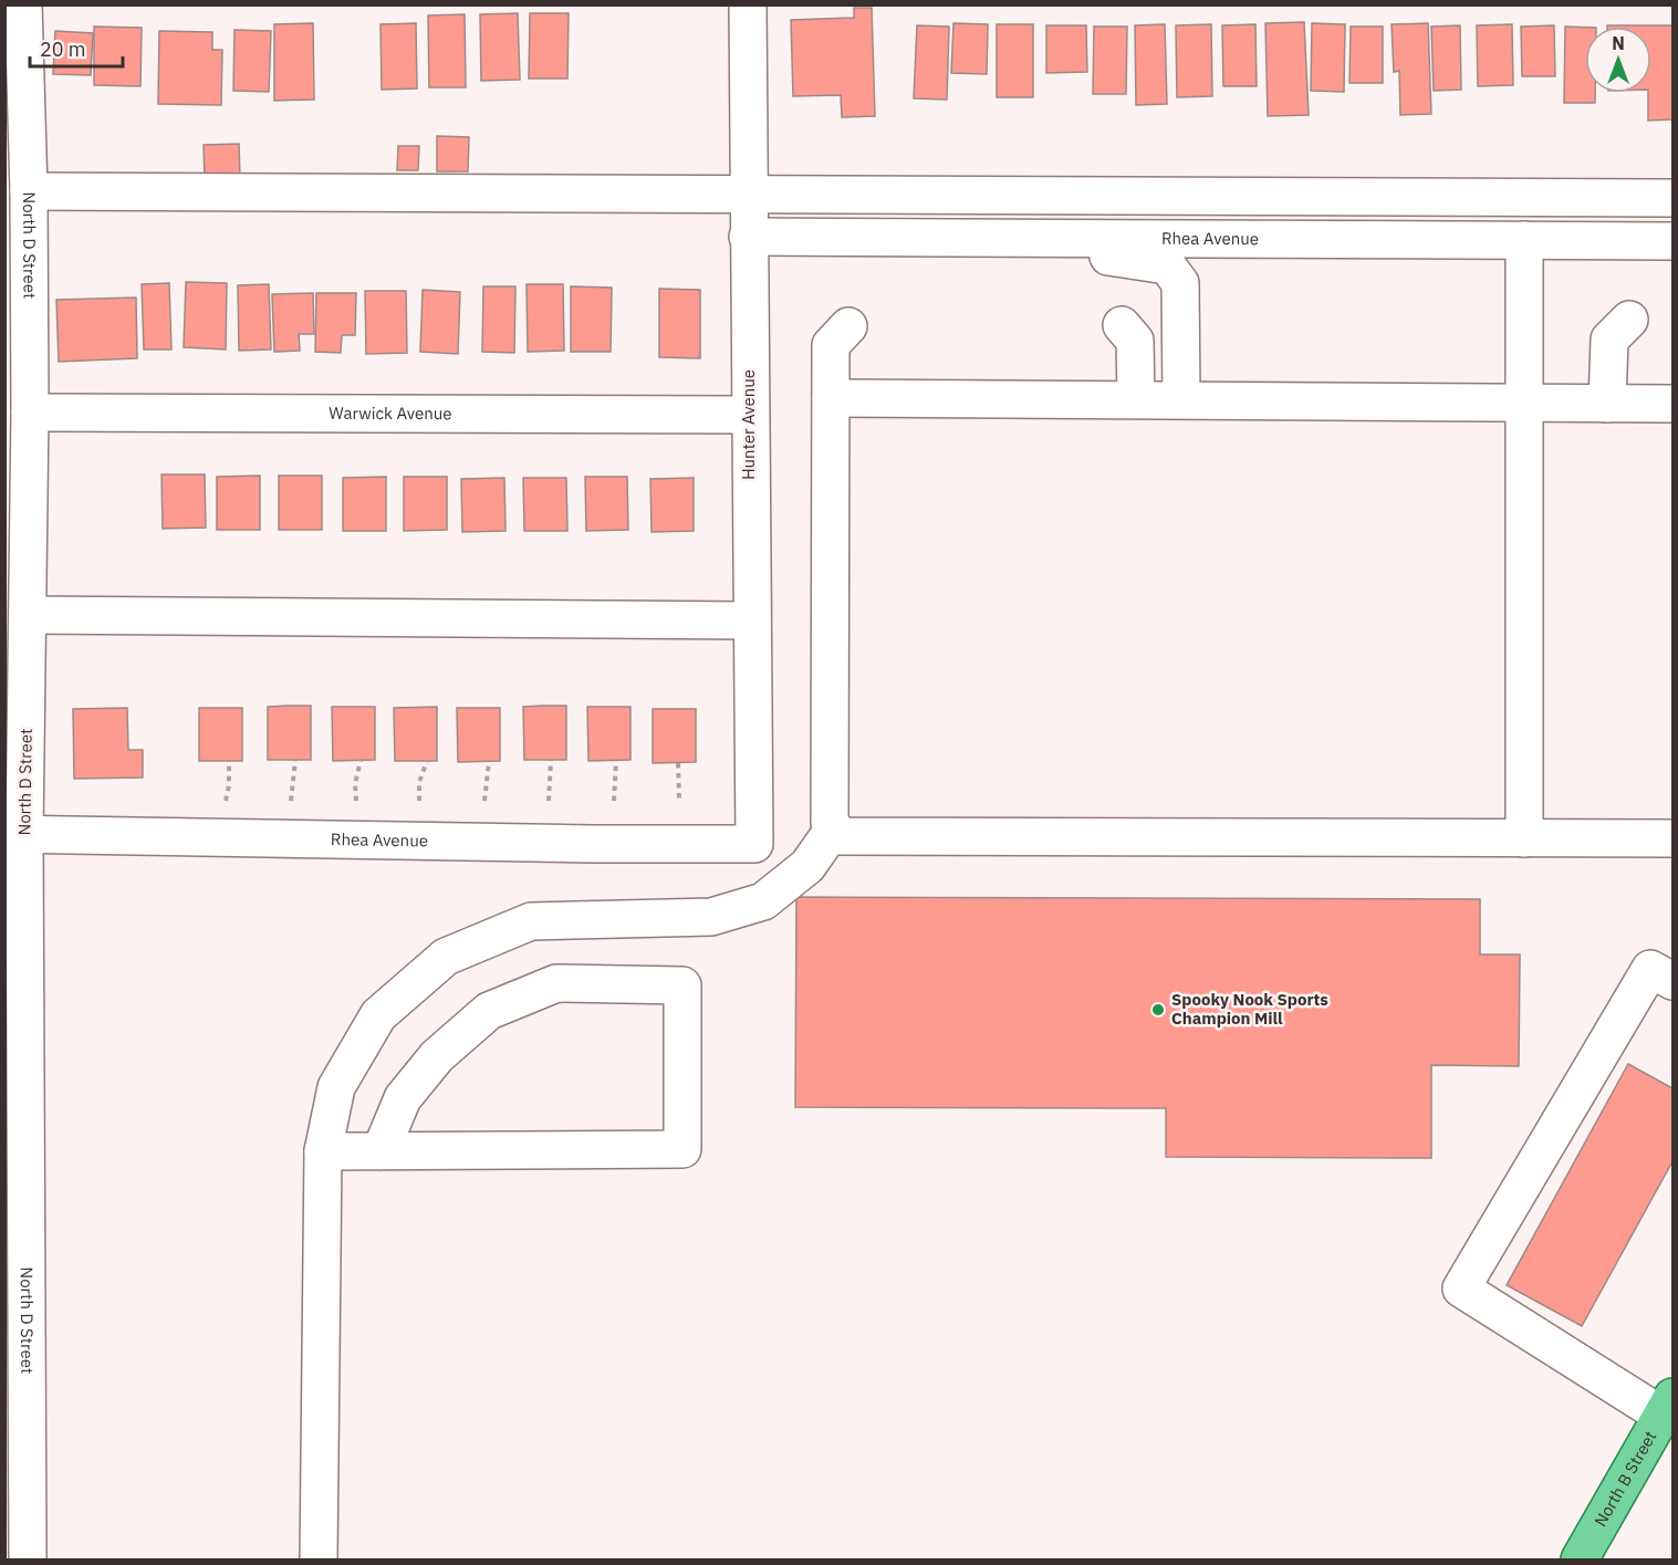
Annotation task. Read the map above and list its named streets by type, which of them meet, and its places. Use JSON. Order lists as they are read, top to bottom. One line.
{"streets":{"main road":["North B Street"],"street":["Rhea Avenue","North D Street","Warwick Avenue","Hunter Avenue"]},"crossings":[["Rhea Avenue","North D Street"],["Rhea Avenue","Hunter Avenue"],["North D Street","Warwick Avenue"],["Warwick Avenue","Hunter Avenue"]],"places":["Spooky Nook Sports Champion Mill"],"scale_bar":"20 m","north":"top"}
